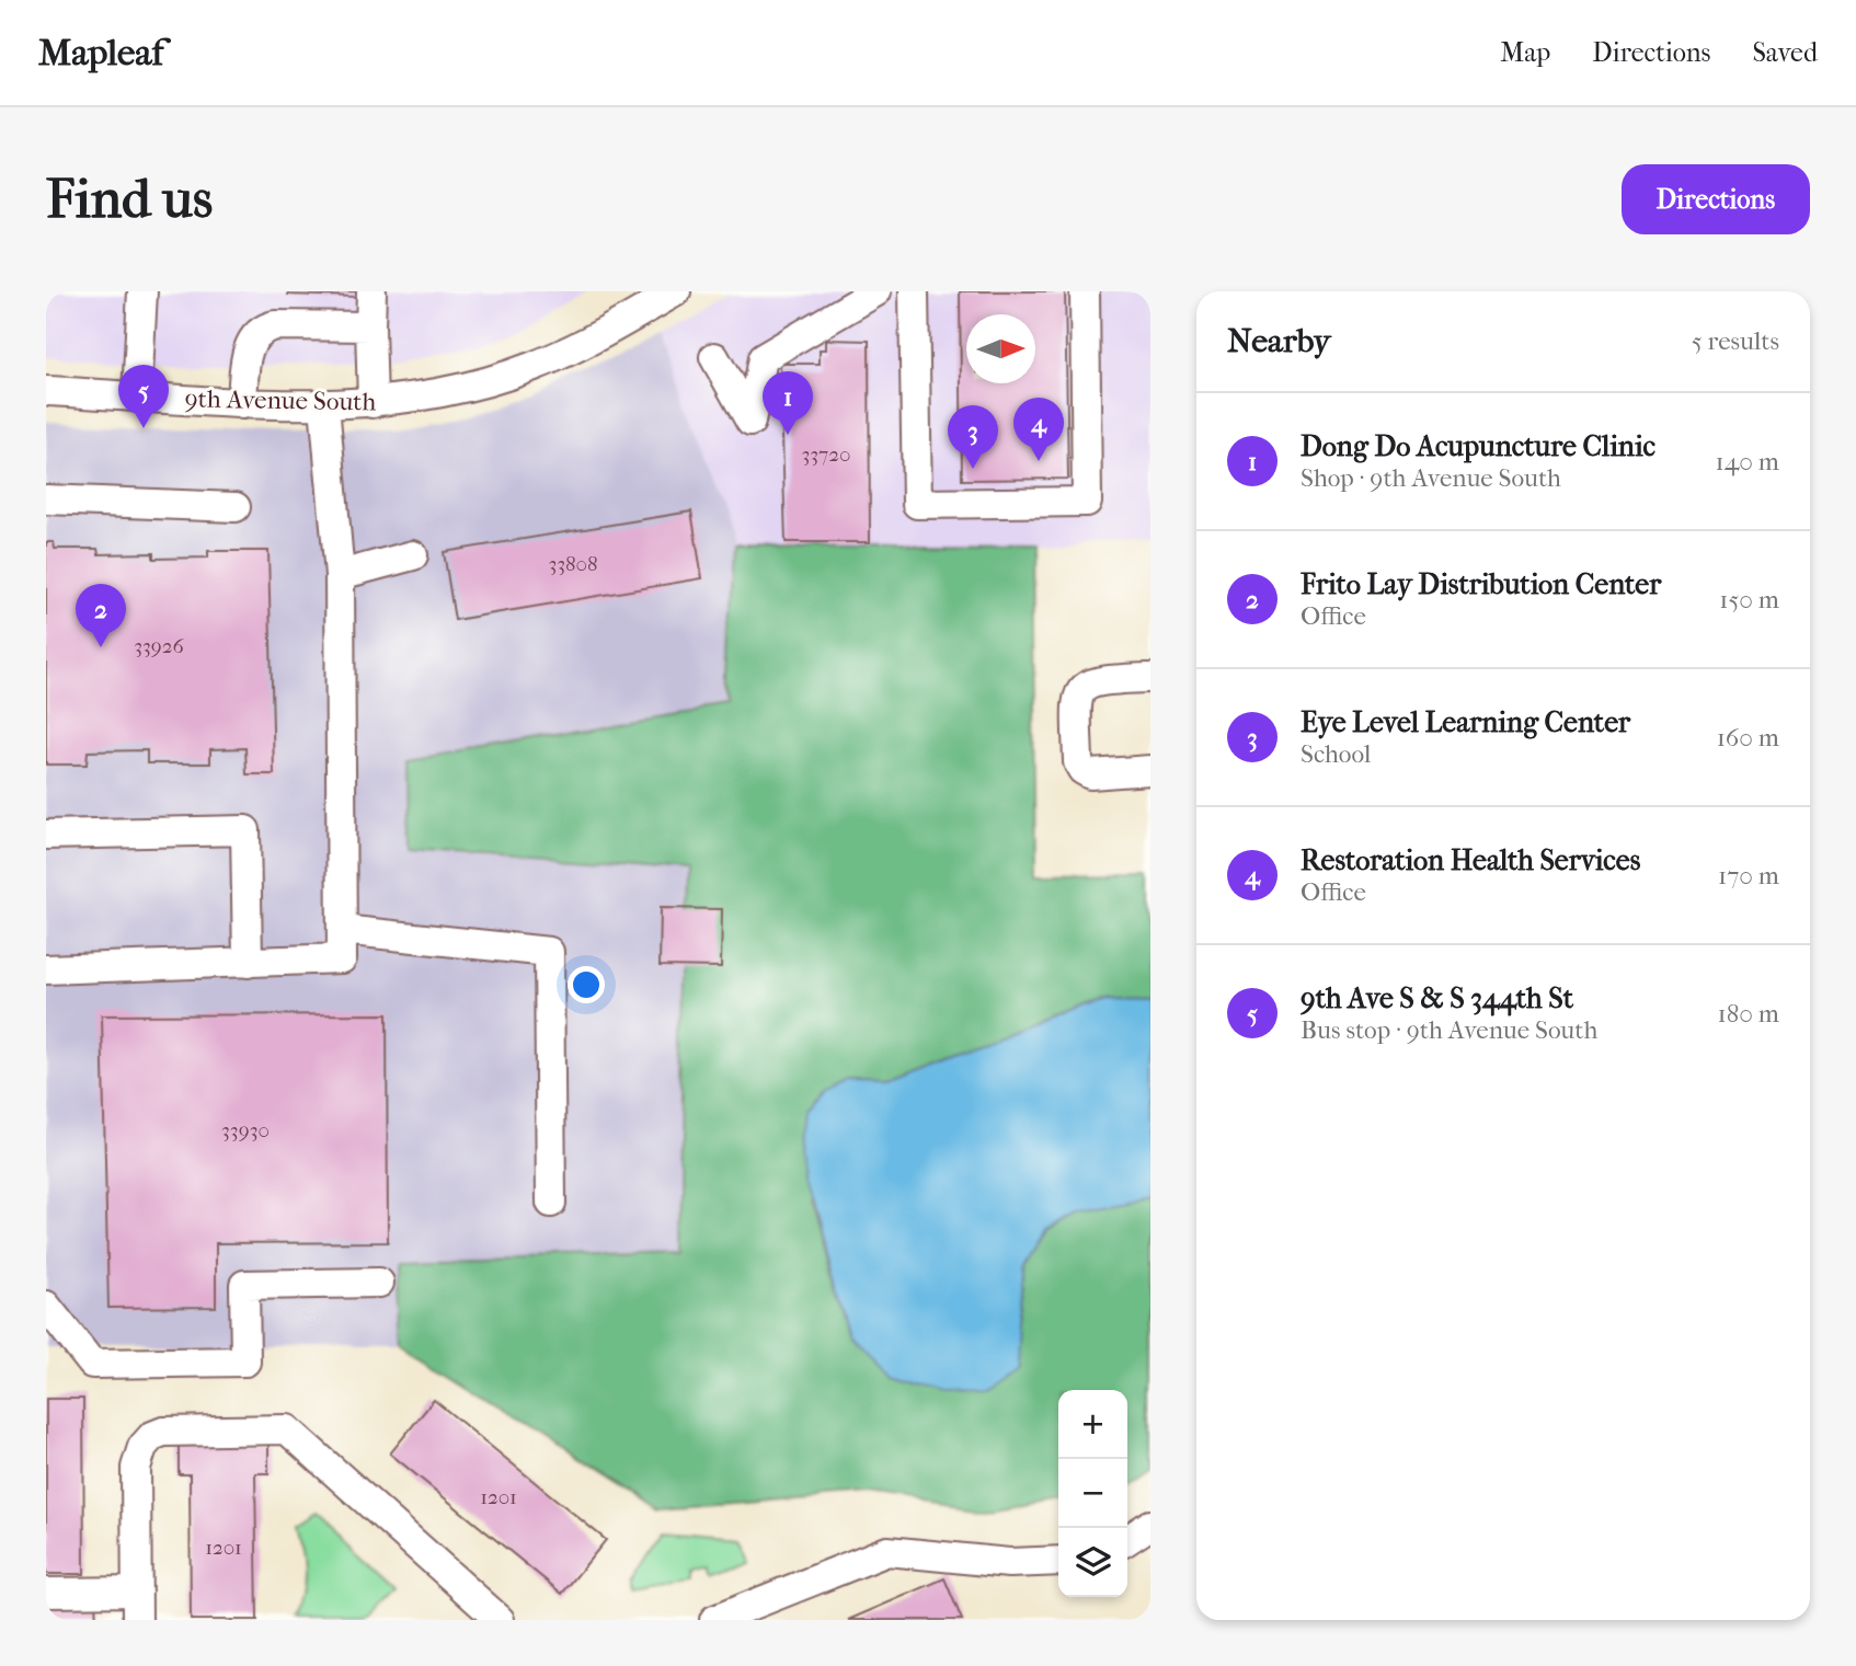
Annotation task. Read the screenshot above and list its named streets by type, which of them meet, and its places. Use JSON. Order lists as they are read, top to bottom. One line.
{"streets":{"street":["9th Avenue South"]},"house_numbers":["33720","33808","33926","33930","1201","1201"],"north":"right","page":{"header":"Mapleaf","nav":["Map","Directions","Saved"],"buttons":"Directions","title":"Find us","heading":["Nearby","5 results"],"pins":["5","1","4","3","2"],"list":[{"mark":"1","name":"Dong Do Acupuncture Clinic","note":"Shop · 9th Avenue South","value":"140 m"},{"mark":"2","name":"Frito Lay Distribution Center","note":"Office","value":"150 m"},{"mark":"3","name":"Eye Level Learning Center","note":"School","value":"160 m"},{"mark":"4","name":"Restoration Health Services","note":"Office","value":"170 m"},{"mark":"5","name":"9th Ave S & S 344th St","note":"Bus stop · 9th Avenue South","value":"180 m"}],"map_buttons":["+","−"]}}
